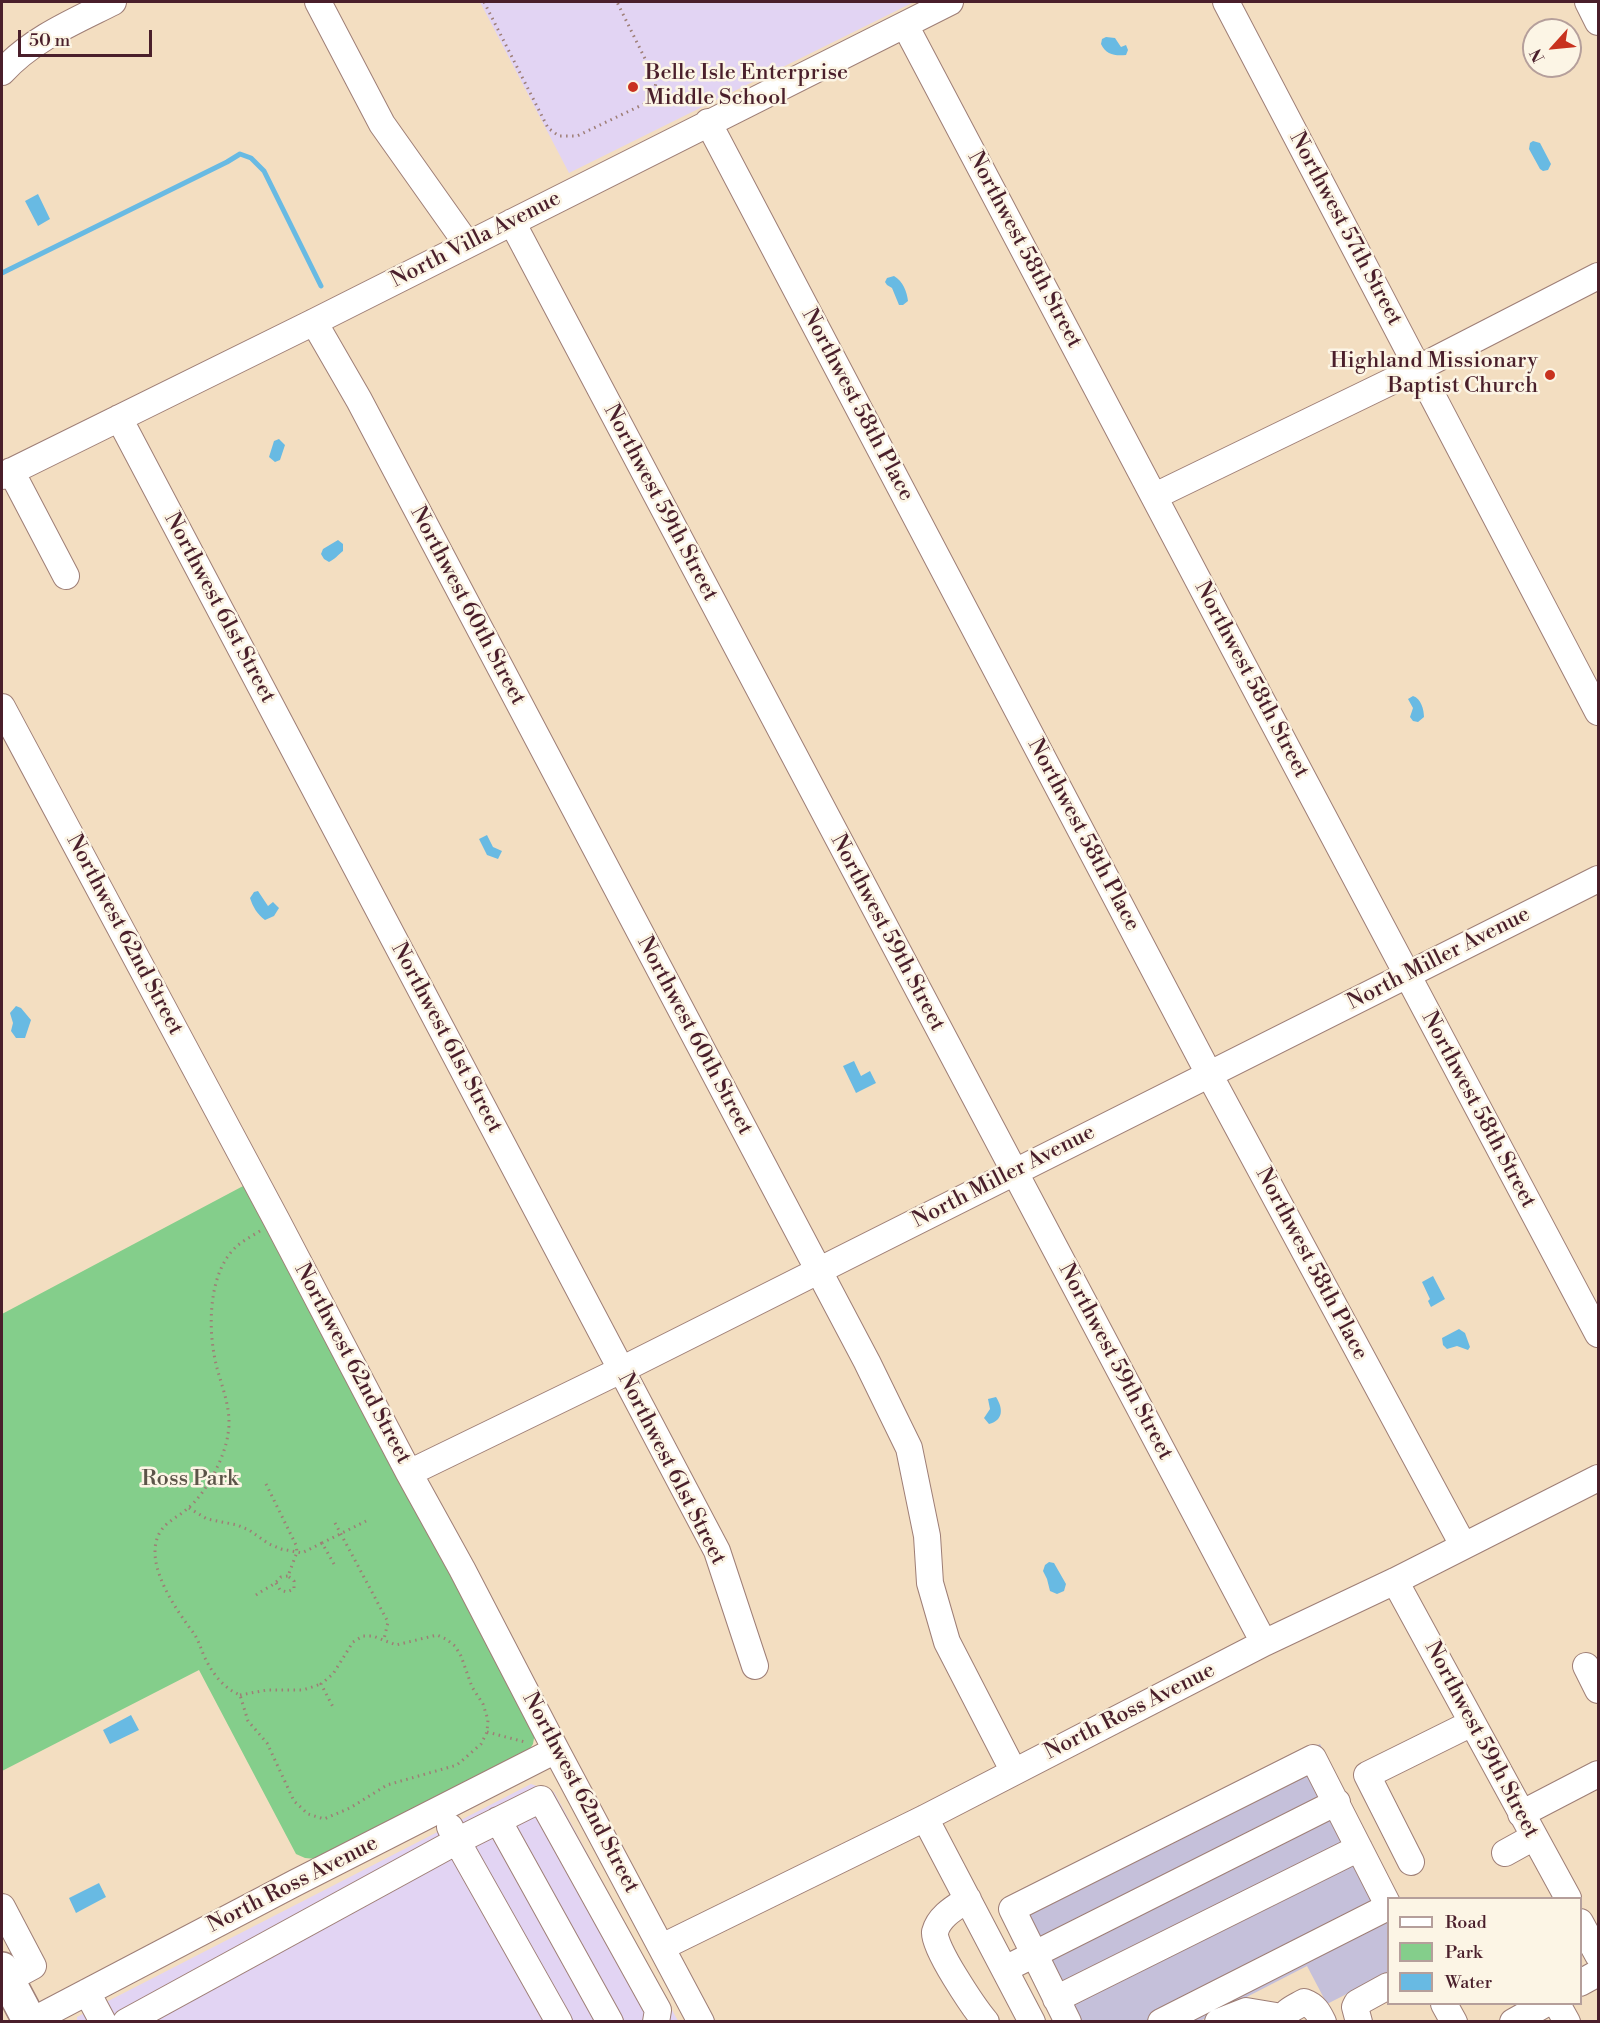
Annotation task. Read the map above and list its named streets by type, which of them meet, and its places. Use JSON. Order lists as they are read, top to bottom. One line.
{"streets":{"street":["Northwest 57th Street","North Villa Avenue","Northwest 58th Street","Northwest 58th Place","Northwest 59th Street","Northwest 60th Street","Northwest 61st Street","Northwest 62nd Street","North Miller Avenue","North Ross Avenue"]},"crossings":[["North Villa Avenue","Northwest 58th Street"],["North Villa Avenue","Northwest 58th Place"],["North Villa Avenue","Northwest 59th Street"],["North Villa Avenue","Northwest 60th Street"],["North Villa Avenue","Northwest 61st Street"],["Northwest 58th Street","North Miller Avenue"],["Northwest 58th Place","North Miller Avenue"],["Northwest 58th Place","North Ross Avenue"],["Northwest 59th Street","North Miller Avenue"],["Northwest 59th Street","North Ross Avenue"],["Northwest 60th Street","North Miller Avenue"],["Northwest 60th Street","North Ross Avenue"],["Northwest 61st Street","North Miller Avenue"],["Northwest 62nd Street","North Miller Avenue"],["Northwest 62nd Street","North Ross Avenue"]],"parks":["Ross Park"],"places":["Belle Isle Enterprise Middle School","Highland Missionary Baptist Church"],"legend":["Road","Park","Water"],"scale_bar":"50 m","north":"bottom left"}
